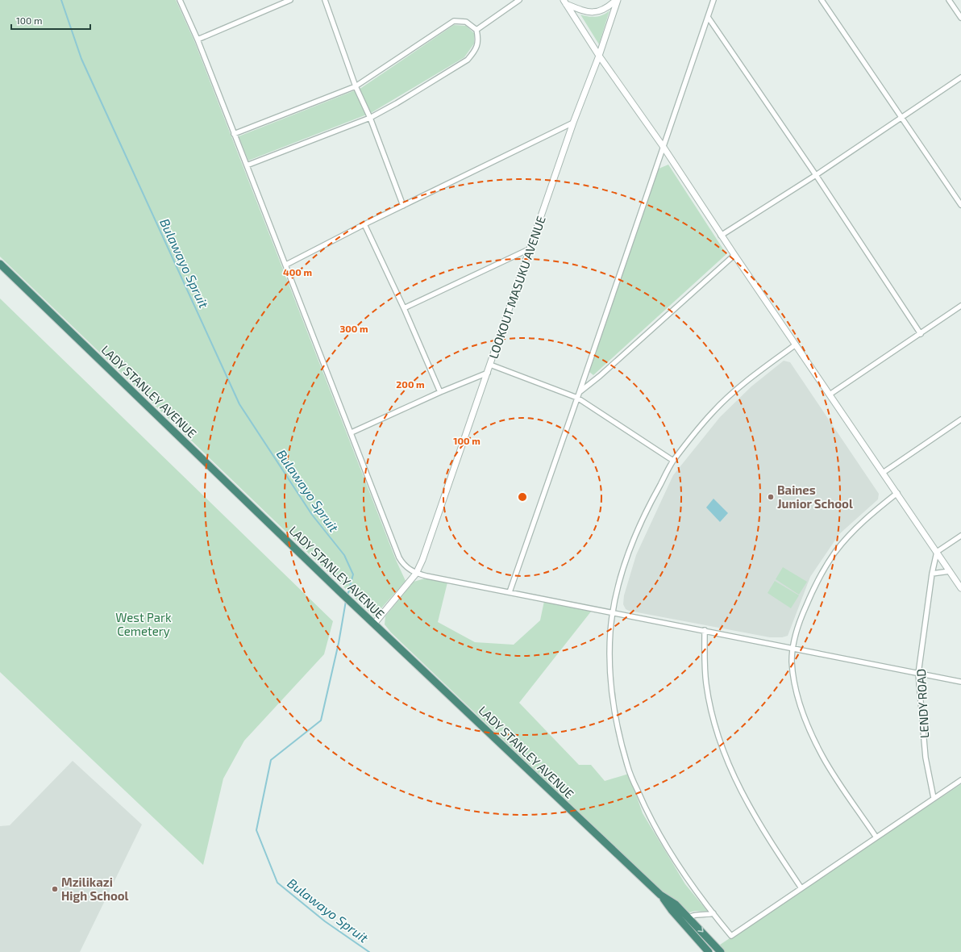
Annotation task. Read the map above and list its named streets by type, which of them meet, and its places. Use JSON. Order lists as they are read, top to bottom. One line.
{"streets":{"highway":["LADY STANLEY AVENUE"],"street":["LOOKOUT MASUKU AVENUE","LENDY ROAD"]},"crossings":[["LOOKOUT MASUKU AVENUE","LADY STANLEY AVENUE"]],"water":["Bulawayo Spruit"],"parks":["West Park Cemetery"],"places":["Baines Junior School","Mzilikazi High School"],"scale_bar":"100 m","rings":["400 m","300 m","200 m","100 m"]}
